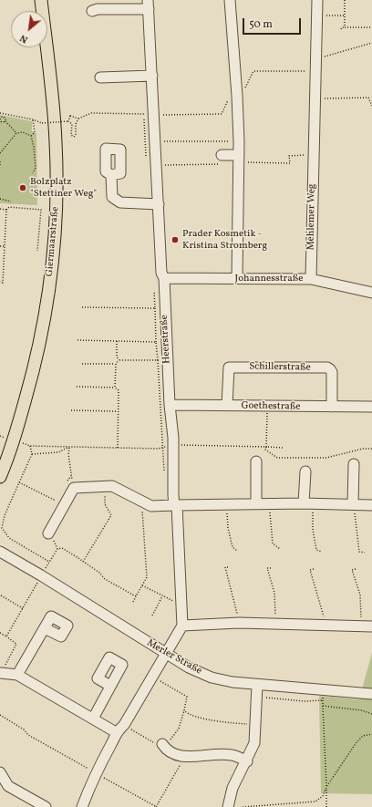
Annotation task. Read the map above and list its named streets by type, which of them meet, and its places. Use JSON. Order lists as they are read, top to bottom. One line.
{"streets":{"main road":["Giermaarstraße"],"street":["Mehlemer Weg","Johannesstraße","Heerstraße","Schillerstraße","Goethestraße","Merler Straße"]},"crossings":[["Mehlemer Weg","Johannesstraße"],["Johannesstraße","Heerstraße"],["Heerstraße","Goethestraße"],["Schillerstraße","Goethestraße"]],"places":["Bolzplatz \"Stettiner Weg\"","Prader Kosmetik - Kristina Stromberg"],"scale_bar":"50 m","north":"bottom left"}
